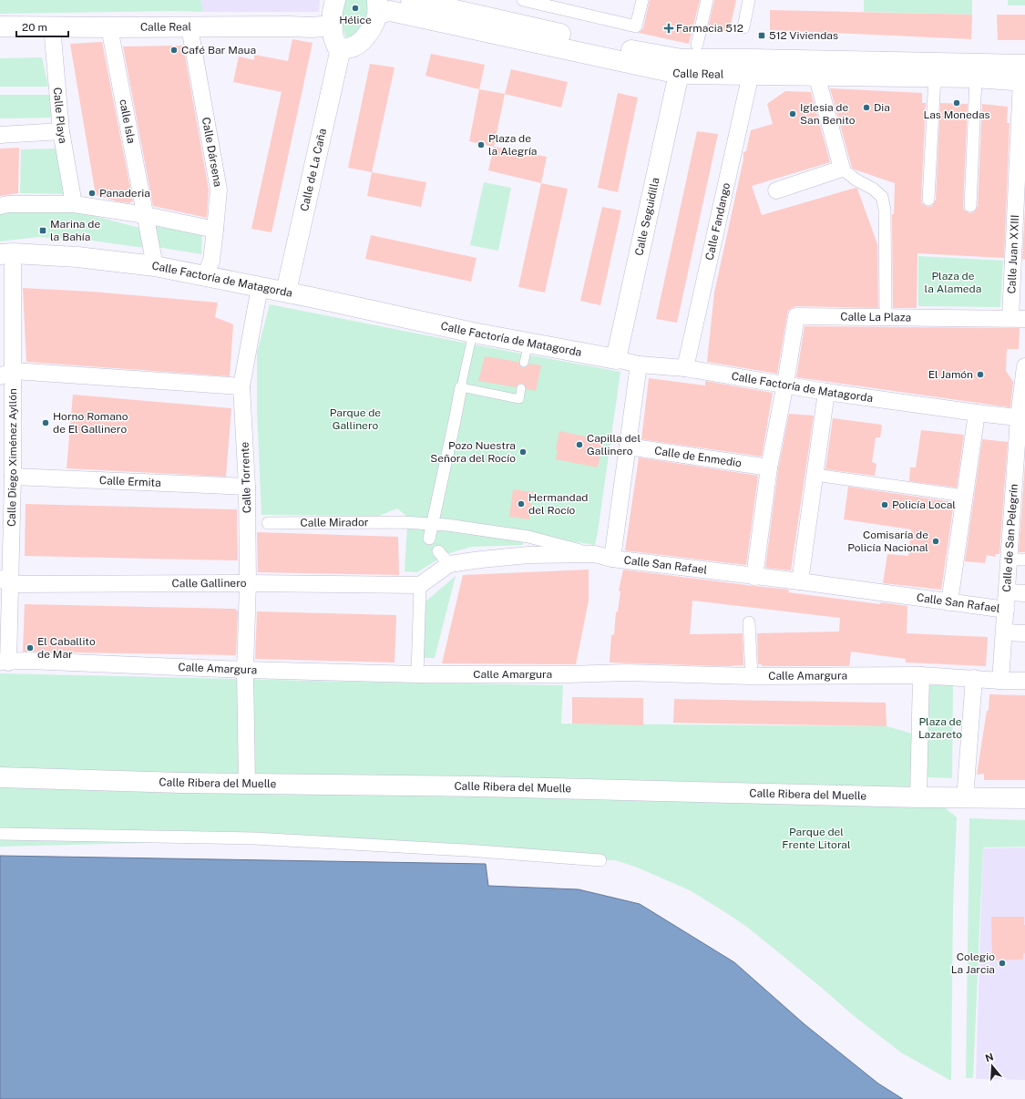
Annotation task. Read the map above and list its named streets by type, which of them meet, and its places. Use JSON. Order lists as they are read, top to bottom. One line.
{"streets":{"street":["Calle Real","Calle Playa","calle Isla","Calle Dársena","Calle de La Caña","Calle Seguidilla","Calle Fandango","Calle Juan XXIII","Calle Factoría de Matagorda","Calle La Plaza","Calle Diego Ximénez Ayllón","Calle de Enmedio","Calle Torrente","Calle Ermita","Calle Mirador","Calle de San Pelegrín","Calle San Rafael","Calle Gallinero","Calle Amargura","Calle Ribera del Muelle"]},"crossings":[["Calle Real","Calle Playa"],["Calle Real","calle Isla"],["Calle Real","Calle Dársena"],["Calle Real","Calle Seguidilla"],["Calle Real","Calle Fandango"],["Calle Real","Calle Juan XXIII"],["calle Isla","Calle Factoría de Matagorda"],["Calle Dársena","Calle Factoría de Matagorda"],["Calle de La Caña","Calle Factoría de Matagorda"],["Calle Seguidilla","Calle Factoría de Matagorda"],["Calle Fandango","Calle Factoría de Matagorda"],["Calle Juan XXIII","Calle La Plaza"],["Calle Factoría de Matagorda","Calle La Plaza"],["Calle Factoría de Matagorda","Calle Diego Ximénez Ayllón"],["Calle Factoría de Matagorda","Calle Torrente"],["Calle Factoría de Matagorda","Calle de San Pelegrín"],["Calle Diego Ximénez Ayllón","Calle Ermita"],["Calle Diego Ximénez Ayllón","Calle Gallinero"],["Calle Diego Ximénez Ayllón","Calle Amargura"],["Calle Torrente","Calle Ermita"],["Calle Torrente","Calle Gallinero"],["Calle Torrente","Calle Amargura"],["Calle Torrente","Calle Ribera del Muelle"],["Calle Mirador","Calle San Rafael"],["Calle de San Pelegrín","Calle San Rafael"],["Calle de San Pelegrín","Calle Amargura"],["Calle San Rafael","Calle Gallinero"]],"parks":["Plaza de la Alameda","Parque de Gallinero","Plaza de Lazareto","Parque del Frente Litoral"],"places":{"other":["Hélice","Café Bar Maua","Las Monedas","Dia","Iglesia de San Benito","Plaza de la Alegría","Panaderia","El Jamón","Horno Romano de El Gallinero","Capilla del Gallinero","Pozo Nuestra Señora del Rocío","Hermandad del Rocío","Policía Local","Comisaría de Policía Nacional","El Caballito de Mar","Colegio La Jarcia"],"health":["Farmacia 512"],"transit":["512 Viviendas","Marina de la Bahía"]},"scale_bar":"20 m","north":"top"}
